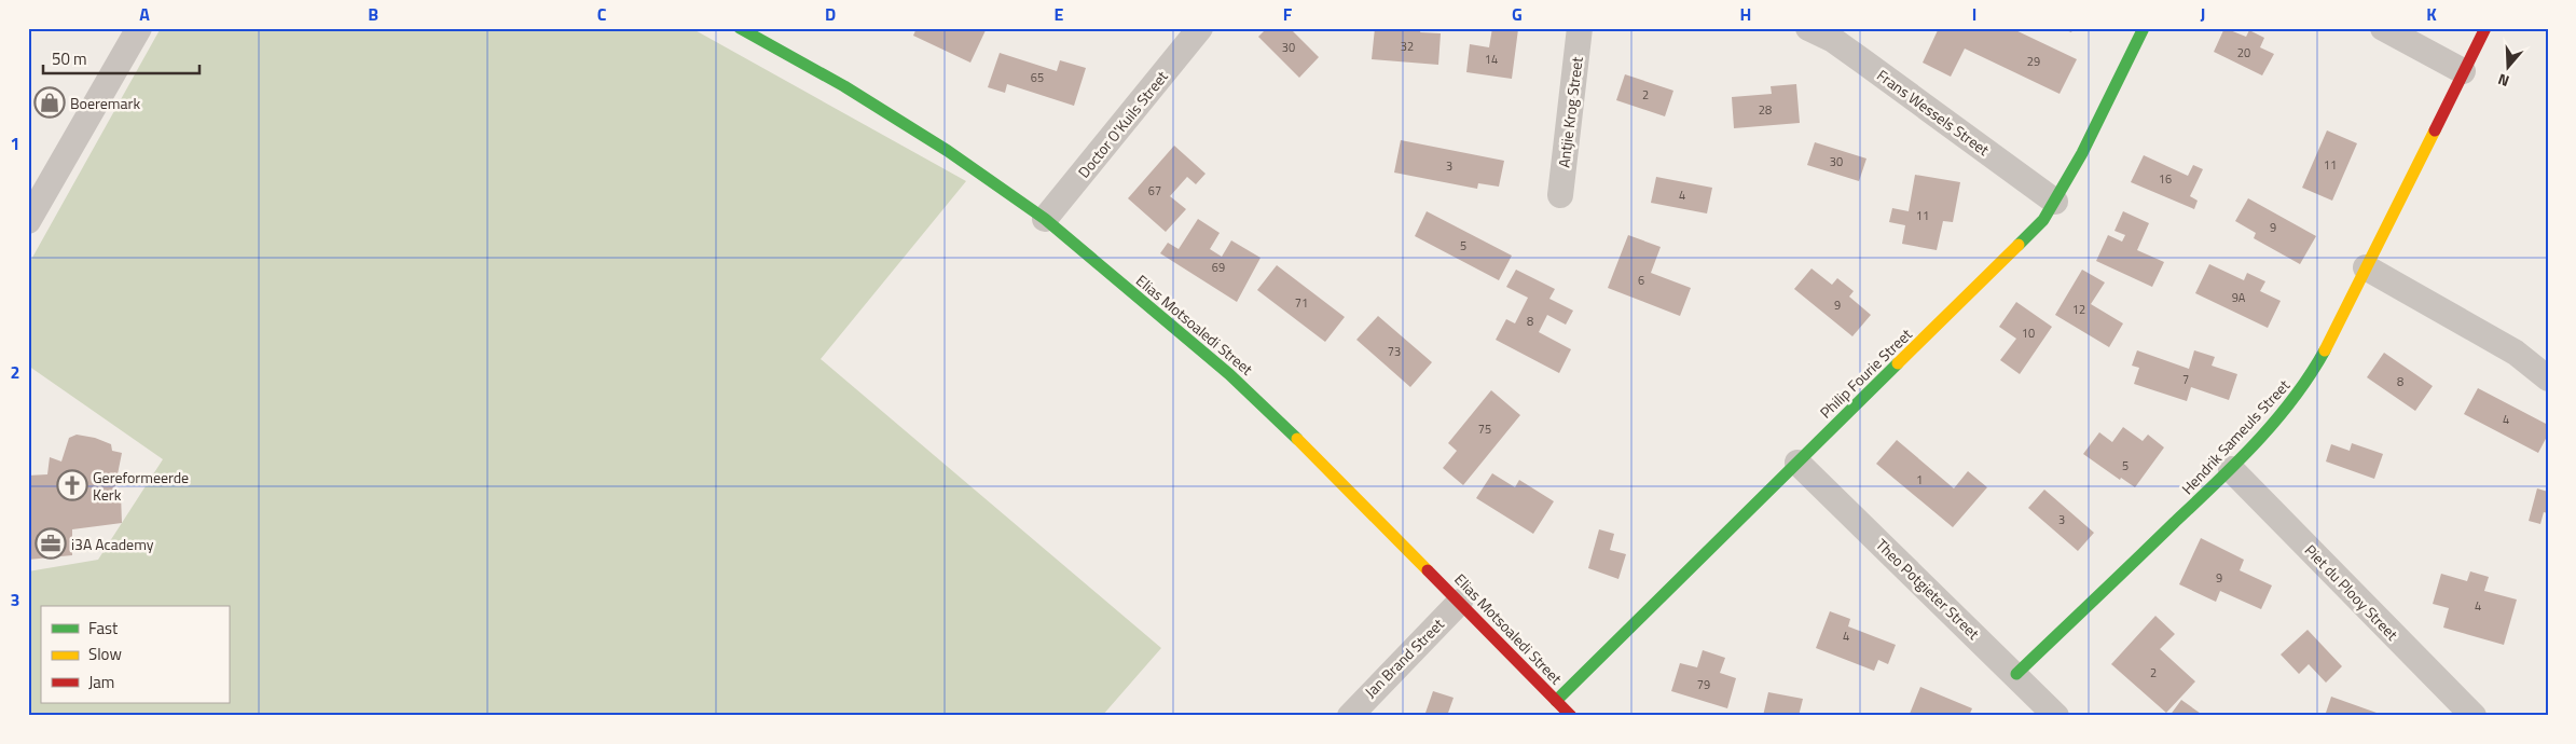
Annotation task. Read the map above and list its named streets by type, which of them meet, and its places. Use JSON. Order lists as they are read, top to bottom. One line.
{"streets":{"street":["Antjie Krog Street","Frans Wessels Street","Doctor O'Kuils Street","Elias Motsoaledi Street","Philip Fourie Street","Hendrik Sameuls Street","Theo Potgieter Street","Piet du Plooy Street","Jan Brand Street"]},"crossings":[["Frans Wessels Street","Philip Fourie Street"],["Doctor O'Kuils Street","Elias Motsoaledi Street"],["Elias Motsoaledi Street","Philip Fourie Street"],["Elias Motsoaledi Street","Jan Brand Street"],["Philip Fourie Street","Theo Potgieter Street"],["Hendrik Sameuls Street","Theo Potgieter Street"],["Hendrik Sameuls Street","Piet du Plooy Street"]],"places":{"shop":["Boeremark"],"church":["Gereformeerde Kerk"],"office":["i3A Academy"]},"house_numbers":["32","30","20","14","29","65","2","28","30","11","3","16","67","4","11","9","5","69","6","9A","71","9","12","8","10","73","7","8","4","75","5","1","3","9","4","4","2","79"],"legend":["Fast","Slow","Jam"],"scale_bar":"50 m","north":"bottom","grid":{"columns":["A","B","C","D","E","F","G","H","I","J","K"],"rows":["1","2","3"]}}
